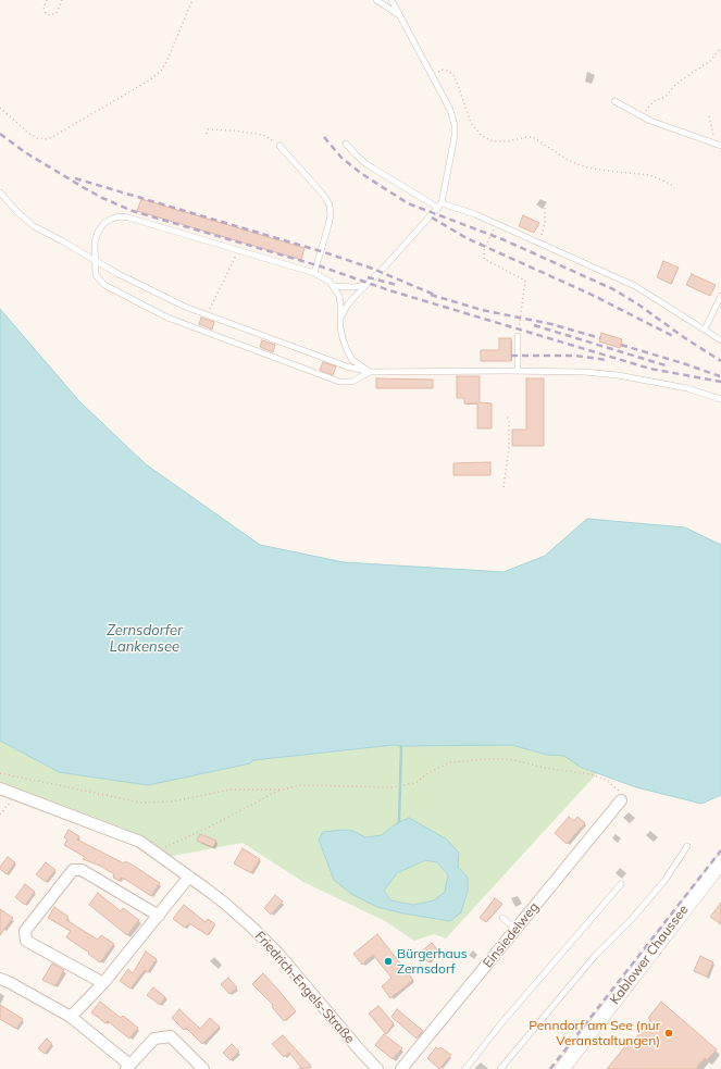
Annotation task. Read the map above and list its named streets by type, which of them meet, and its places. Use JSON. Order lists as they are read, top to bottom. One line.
{"streets":{"street":["Einsiedelweg","Kablower Chaussee","Friedrich-Engels-Straße"]},"water":["Zernsdorfer Lankensee"],"places":["Bürgerhaus Zernsdorf","Penndorf am See (nur Veranstaltungen)"]}
